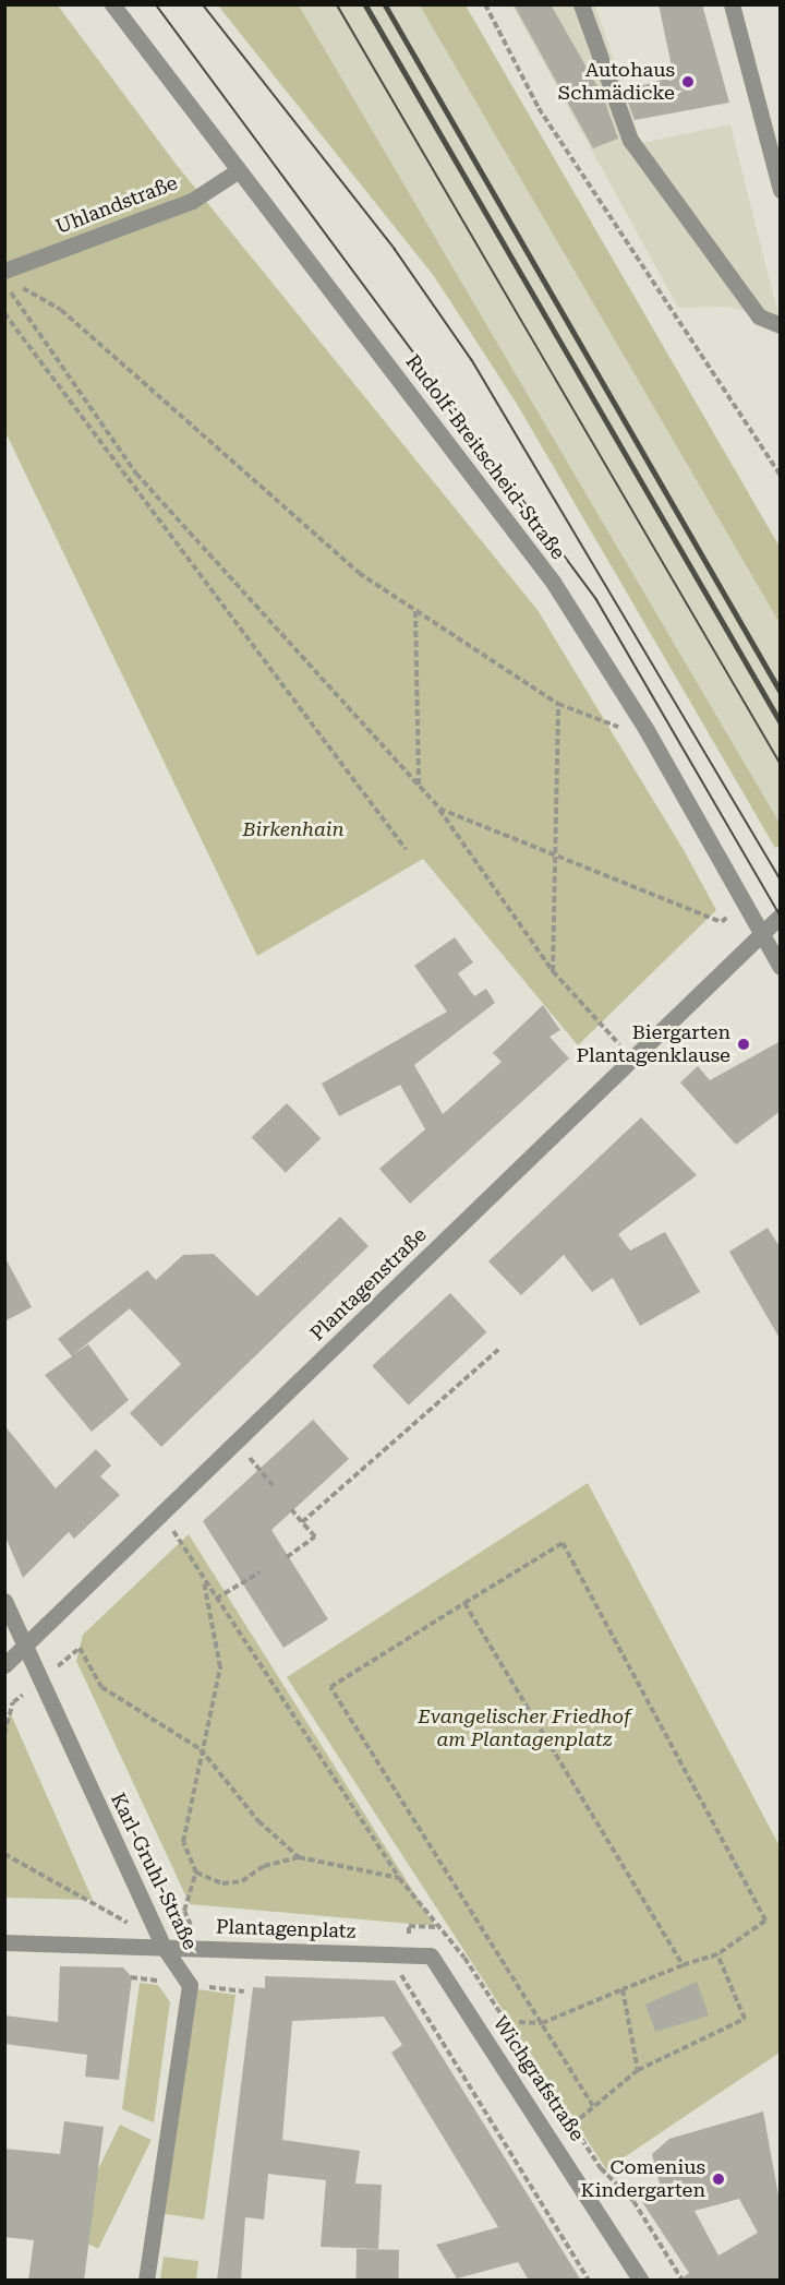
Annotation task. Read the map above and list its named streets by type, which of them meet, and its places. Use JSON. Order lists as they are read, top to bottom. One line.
{"streets":{"street":["Uhlandstraße","Rudolf-Breitscheid-Straße","Plantagenstraße","Karl-Gruhl-Straße","Plantagenplatz","Wichgrafstraße"]},"crossings":[["Uhlandstraße","Rudolf-Breitscheid-Straße"],["Rudolf-Breitscheid-Straße","Plantagenstraße"],["Plantagenstraße","Karl-Gruhl-Straße"],["Karl-Gruhl-Straße","Plantagenplatz"],["Plantagenplatz","Wichgrafstraße"]],"parks":["Birkenhain","Evangelischer Friedhof am Plantagenplatz"],"places":["Autohaus Schmädicke","Biergarten Plantagenklause","Comenius Kindergarten"]}
